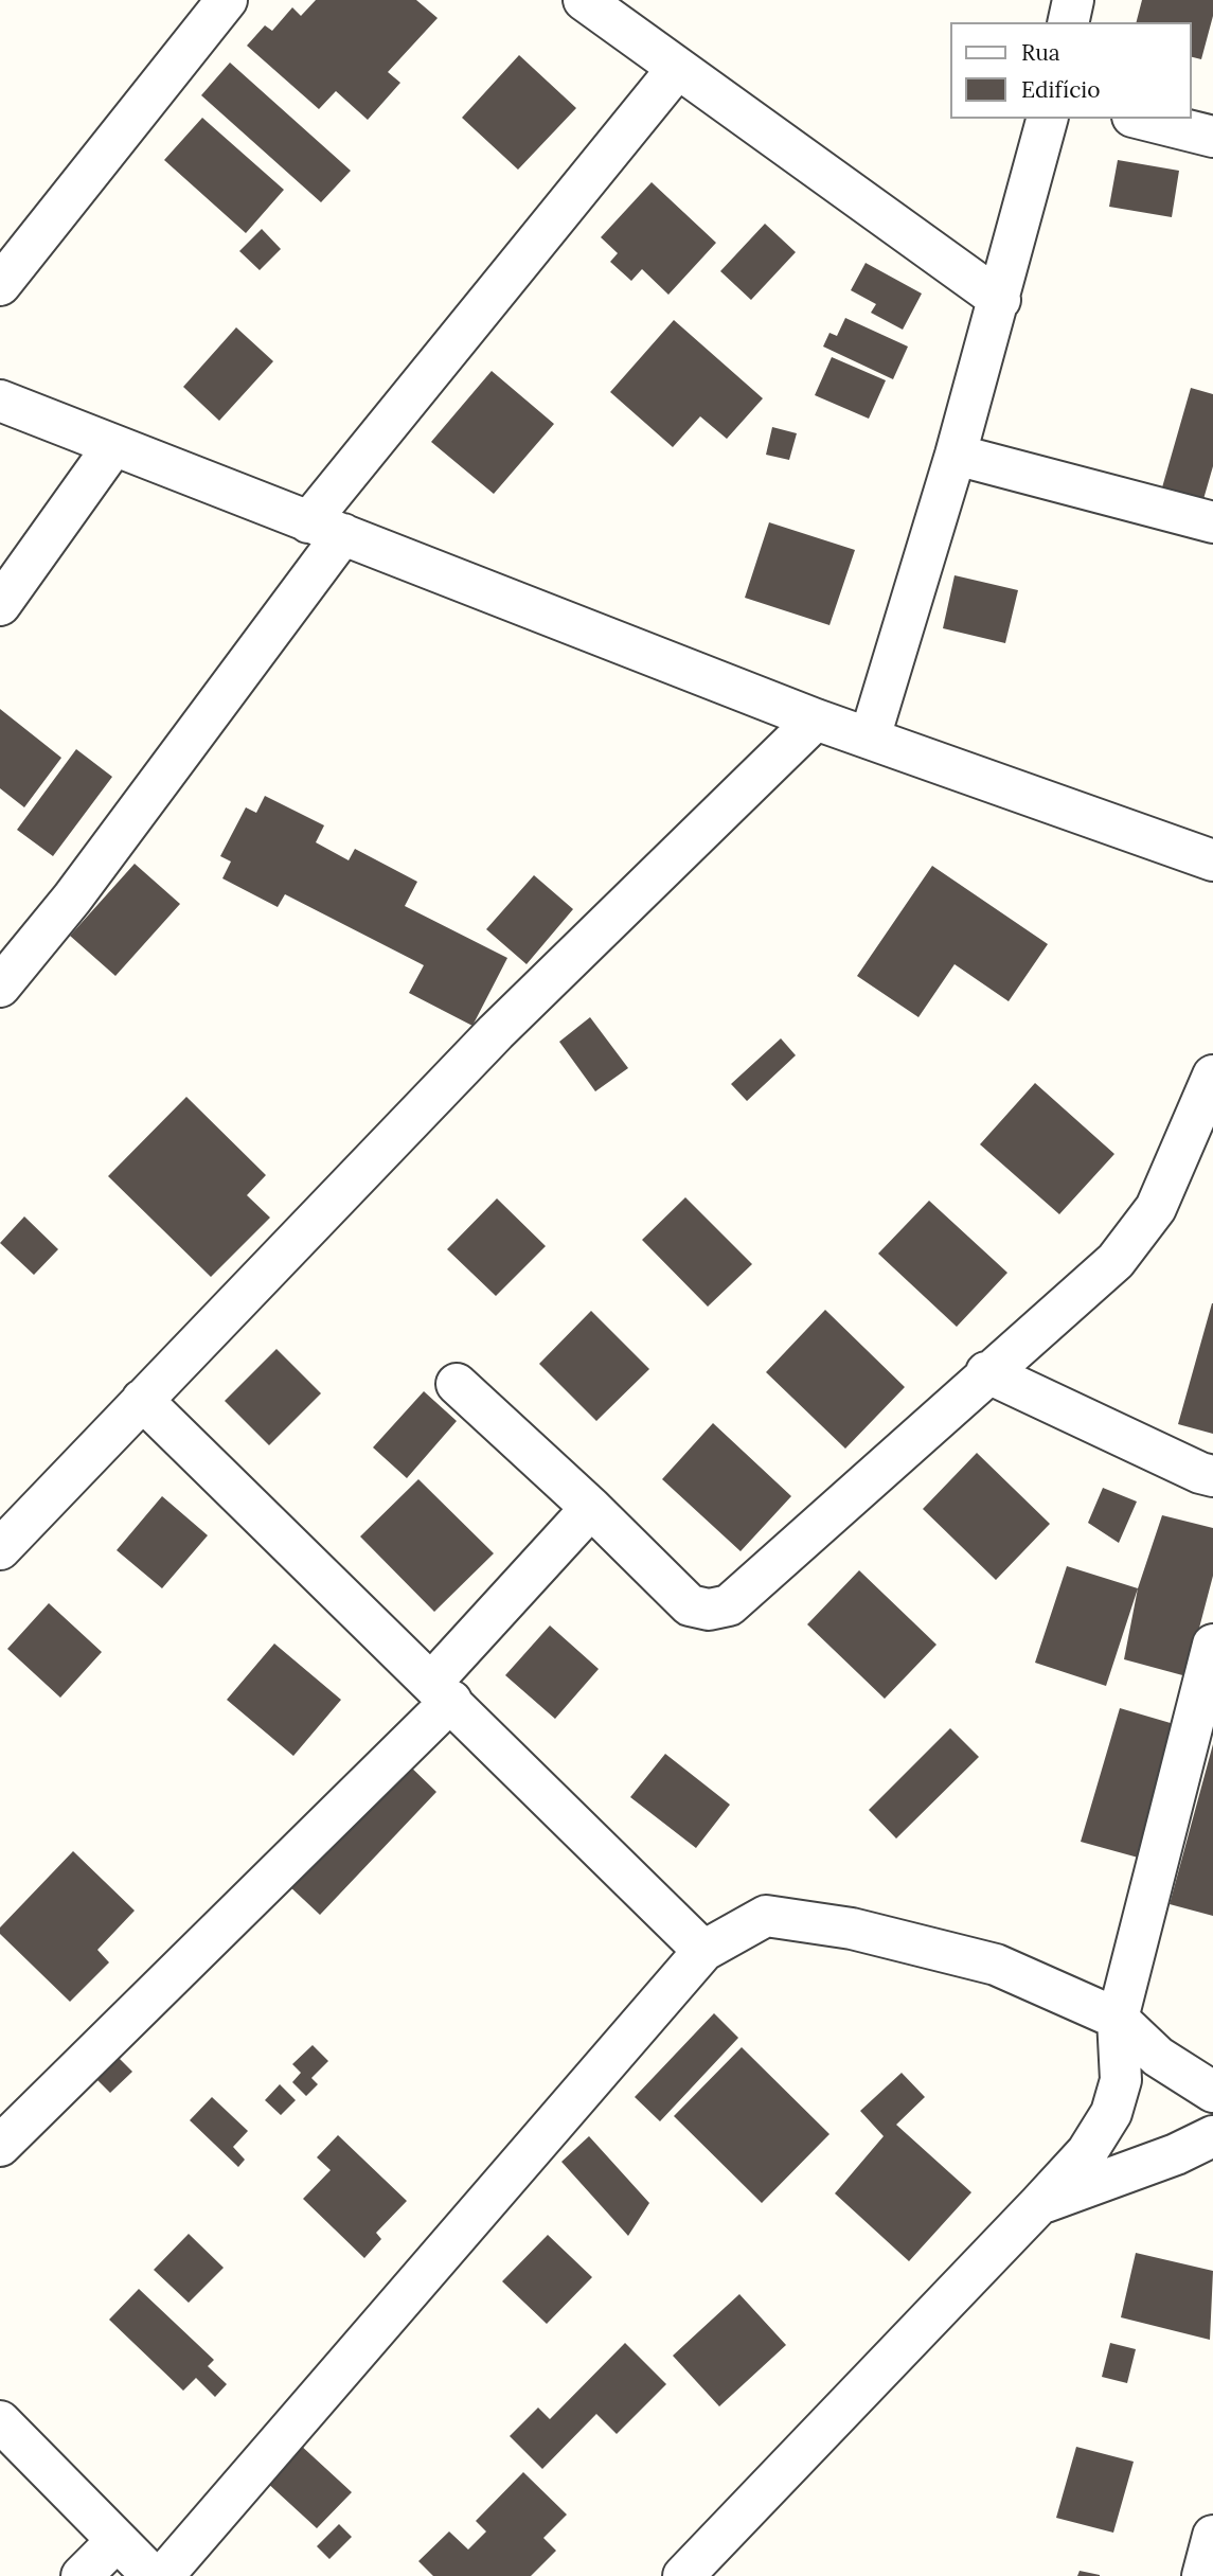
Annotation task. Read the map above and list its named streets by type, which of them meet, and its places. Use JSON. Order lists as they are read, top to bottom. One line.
{"legend":["Rua","Edifício"]}
